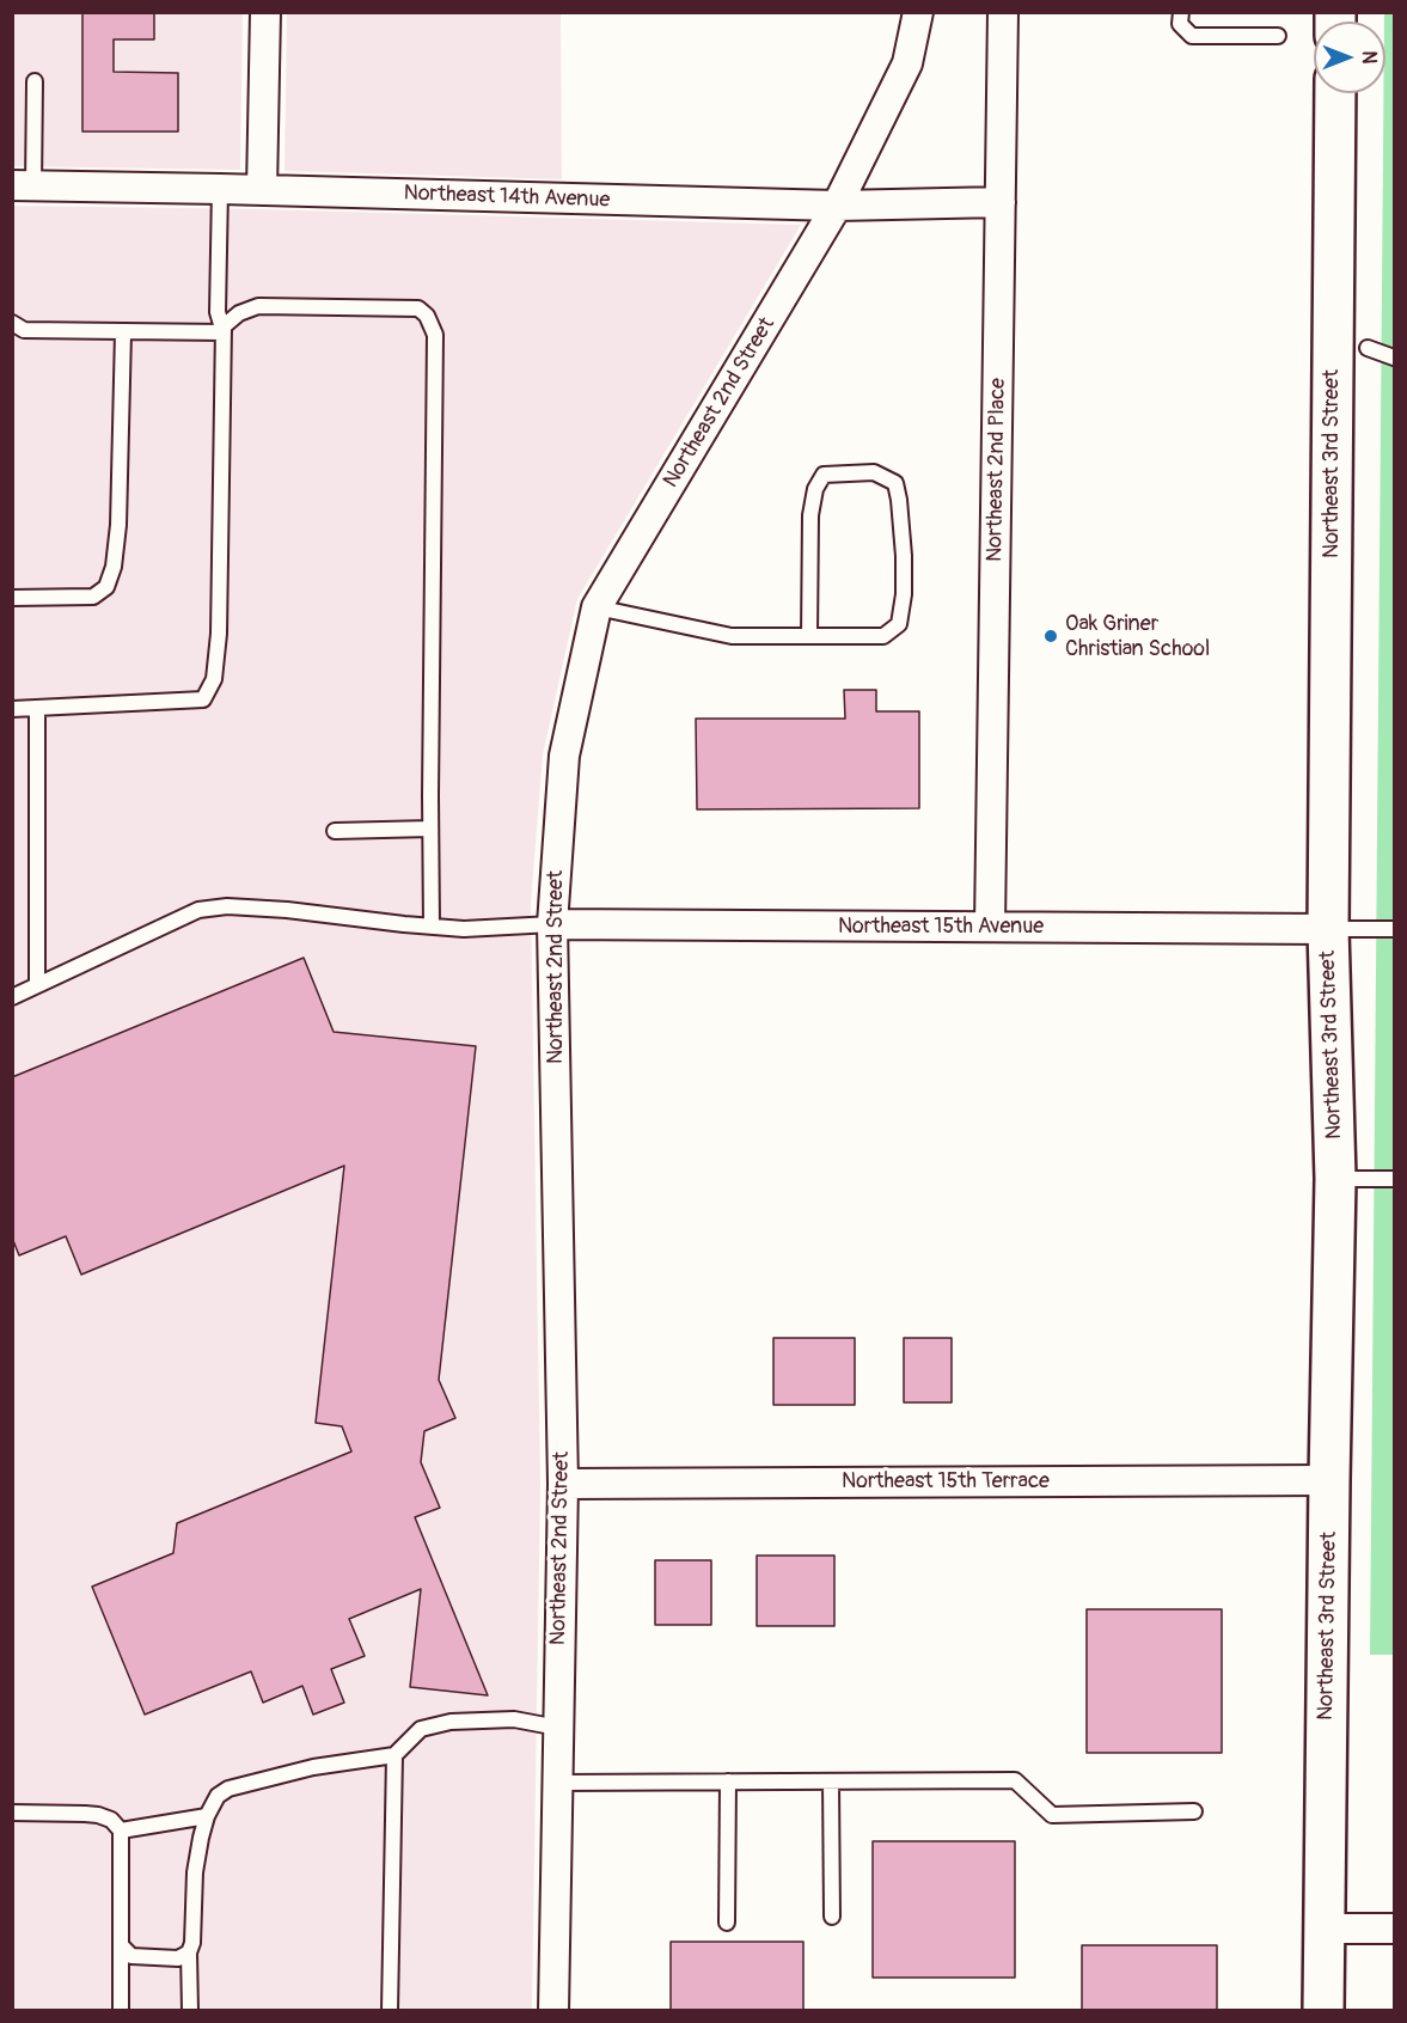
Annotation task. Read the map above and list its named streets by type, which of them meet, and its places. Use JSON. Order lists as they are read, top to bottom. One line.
{"streets":{"street":["Northeast 14th Avenue","Northeast 2nd Street","Northeast 3rd Street","Northeast 2nd Place","Northeast 15th Avenue","Northeast 15th Terrace"]},"crossings":[["Northeast 14th Avenue","Northeast 2nd Street"],["Northeast 14th Avenue","Northeast 2nd Place"],["Northeast 2nd Street","Northeast 15th Avenue"],["Northeast 2nd Street","Northeast 15th Terrace"],["Northeast 3rd Street","Northeast 15th Avenue"],["Northeast 3rd Street","Northeast 15th Terrace"],["Northeast 2nd Place","Northeast 15th Avenue"]],"places":["Oak Griner Christian School"],"north":"right"}
